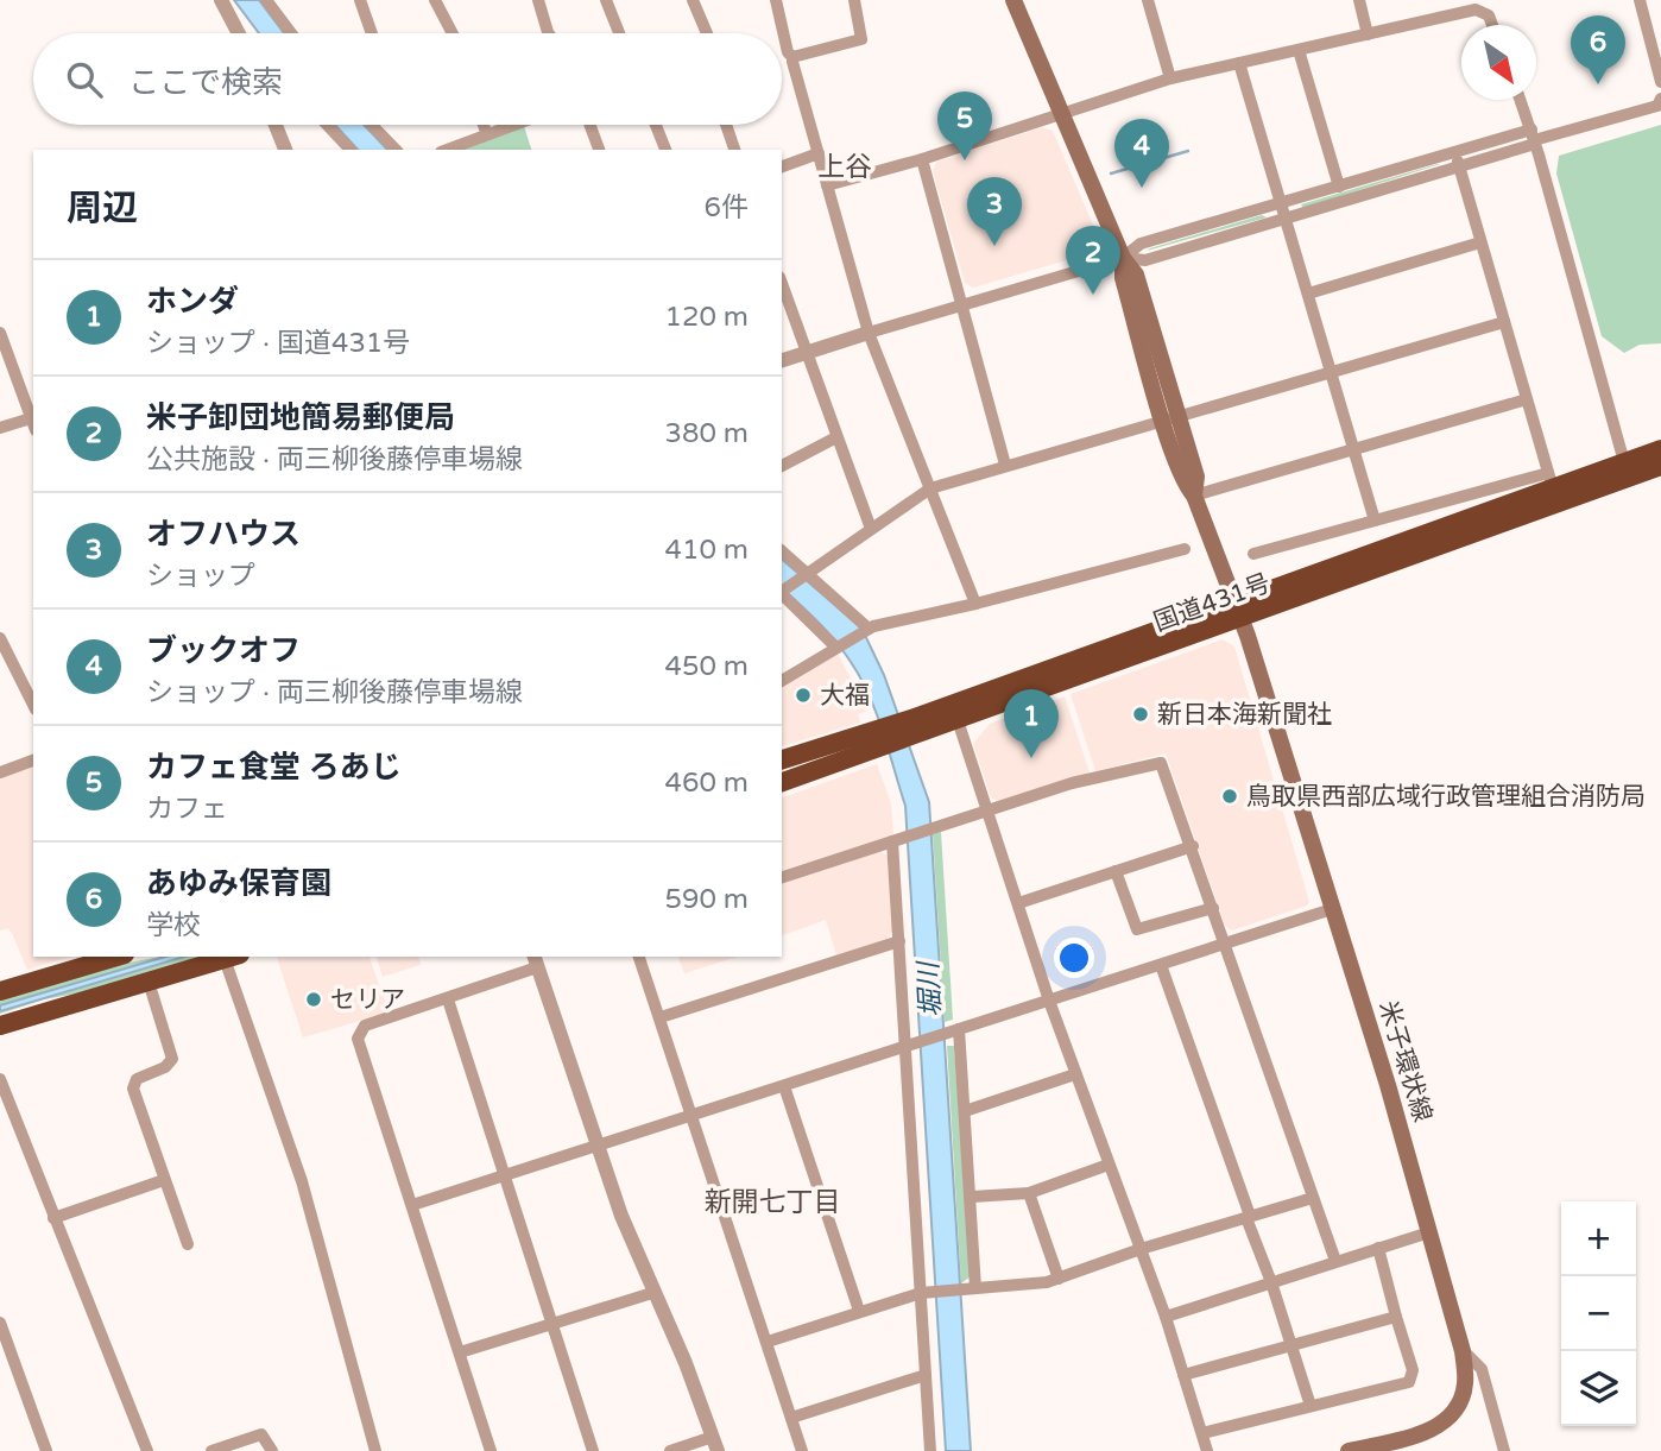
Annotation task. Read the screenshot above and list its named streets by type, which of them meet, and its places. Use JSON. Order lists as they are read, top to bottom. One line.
{"streets":{"highway":["国道431号"],"main road":["米子環状線"]},"crossings":[["国道431号","米子環状線"]],"districts":["上谷","新開七丁目"],"water":["堀川"],"places":["大福","新日本海新聞社","鳥取県西部広域行政管理組合消防局","セリア"],"north":"bottom right","page":{"pins":["6","5","4","3","2","1"],"search":"ここで検索","heading":["周辺","6件"],"list":[{"mark":"1","name":"ホンダ","note":"ショップ · 国道431号","value":"120 m"},{"mark":"2","name":"米子卸団地簡易郵便局","note":"公共施設 · 両三柳後藤停車場線","value":"380 m"},{"mark":"3","name":"オフハウス","note":"ショップ","value":"410 m"},{"mark":"4","name":"ブックオフ","note":"ショップ · 両三柳後藤停車場線","value":"450 m"},{"mark":"5","name":"カフェ食堂 ろあじ","note":"カフェ","value":"460 m"},{"mark":"6","name":"あゆみ保育園","note":"学校","value":"590 m"}],"map_buttons":["+","−"]}}
